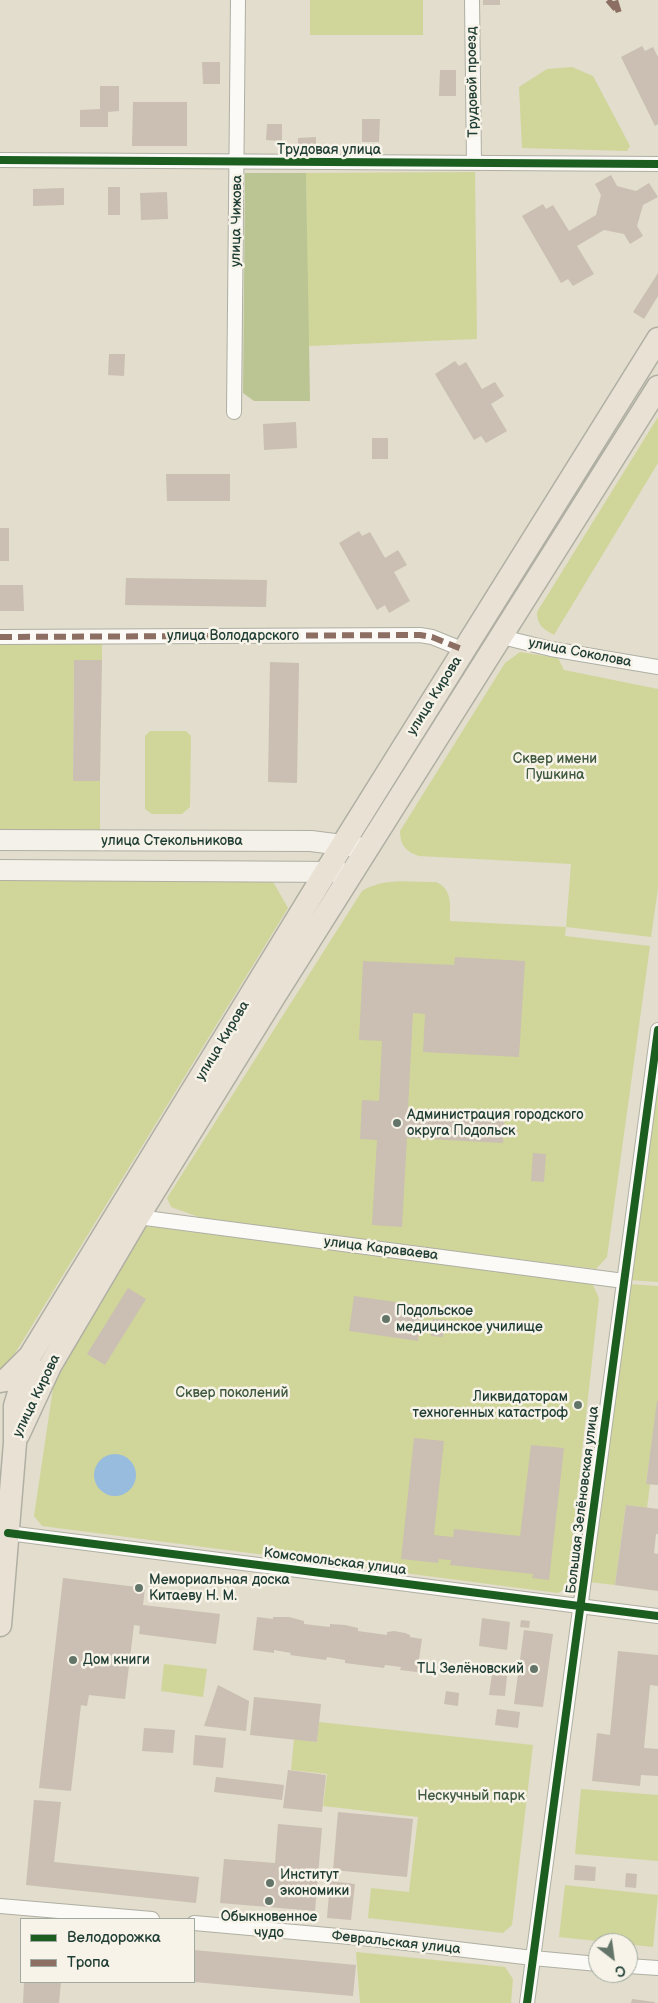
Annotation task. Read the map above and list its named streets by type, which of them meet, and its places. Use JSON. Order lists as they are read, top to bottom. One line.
{"streets":{"main road":["улица Кирова","улица Стекольникова"],"street":["Трудовой проезд","Трудовая улица","улица Чижова","улица Володарского","улица Соколова","улица Караваева","Большая Зелёновская улица","Комсомольская улица","Февральская улица"]},"crossings":[["Трудовой проезд","Трудовая улица"],["Трудовая улица","улица Чижова"],["улица Володарского","улица Кирова"],["улица Соколова","улица Кирова"],["улица Кирова","улица Стекольникова"],["улица Кирова","улица Караваева"],["улица Караваева","Большая Зелёновская улица"],["Большая Зелёновская улица","Комсомольская улица"],["Большая Зелёновская улица","Февральская улица"]],"parks":["Сквер имени Пушкина","Сквер поколений","Нескучный парк"],"places":["Администрация городского округа Подольск","Подольское медицинское училище","Ликвидаторам техногенных катастроф","Мемориальная доска Китаеву Н. М.","Дом книги","ТЦ Зелёновский","Институт экономики","Обыкновенное чудо"],"legend":["Велодорожка","Тропа"],"north":"bottom right"}
